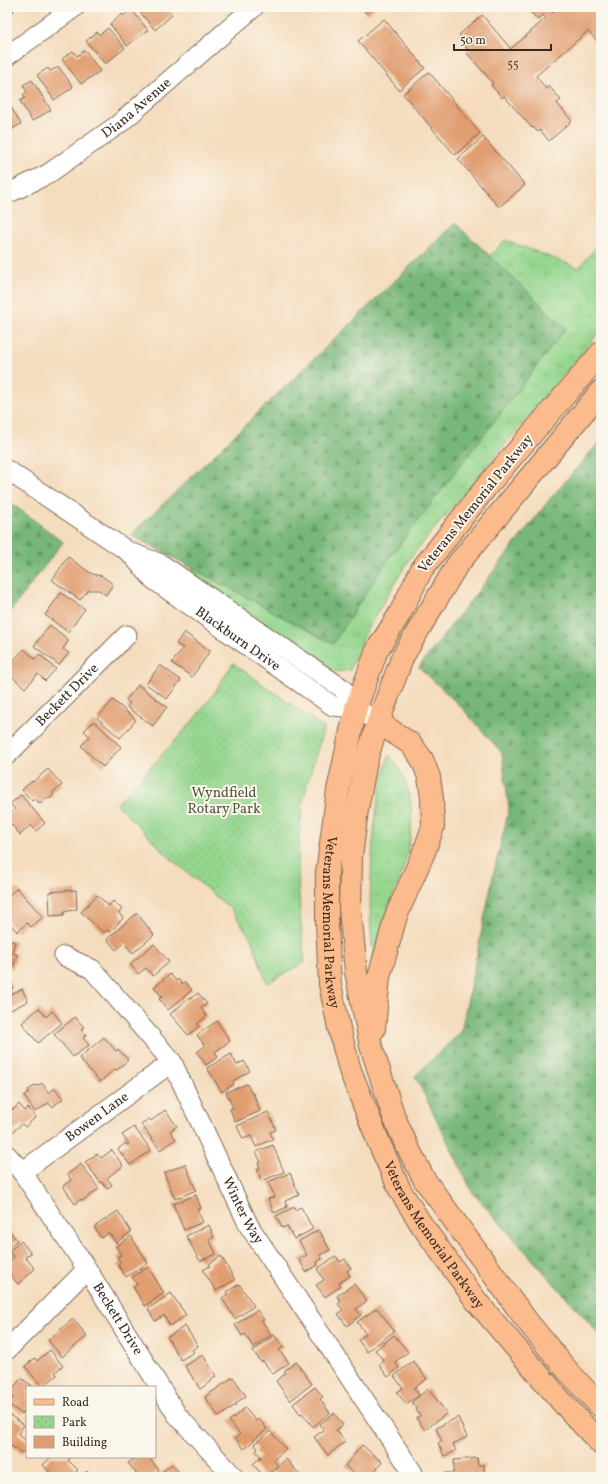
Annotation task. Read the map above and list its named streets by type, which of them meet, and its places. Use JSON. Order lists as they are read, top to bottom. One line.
{"streets":{"main road":["Veterans Memorial Parkway"],"street":["Diana Avenue","Blackburn Drive","Beckett Drive","Bowen Lane","Winter Way"]},"crossings":[["Veterans Memorial Parkway","Blackburn Drive"],["Beckett Drive","Bowen Lane"],["Bowen Lane","Winter Way"]],"parks":["Wyndfield Rotary Park"],"house_numbers":["55"],"legend":["Road","Park","Building"],"scale_bar":"50 m"}
